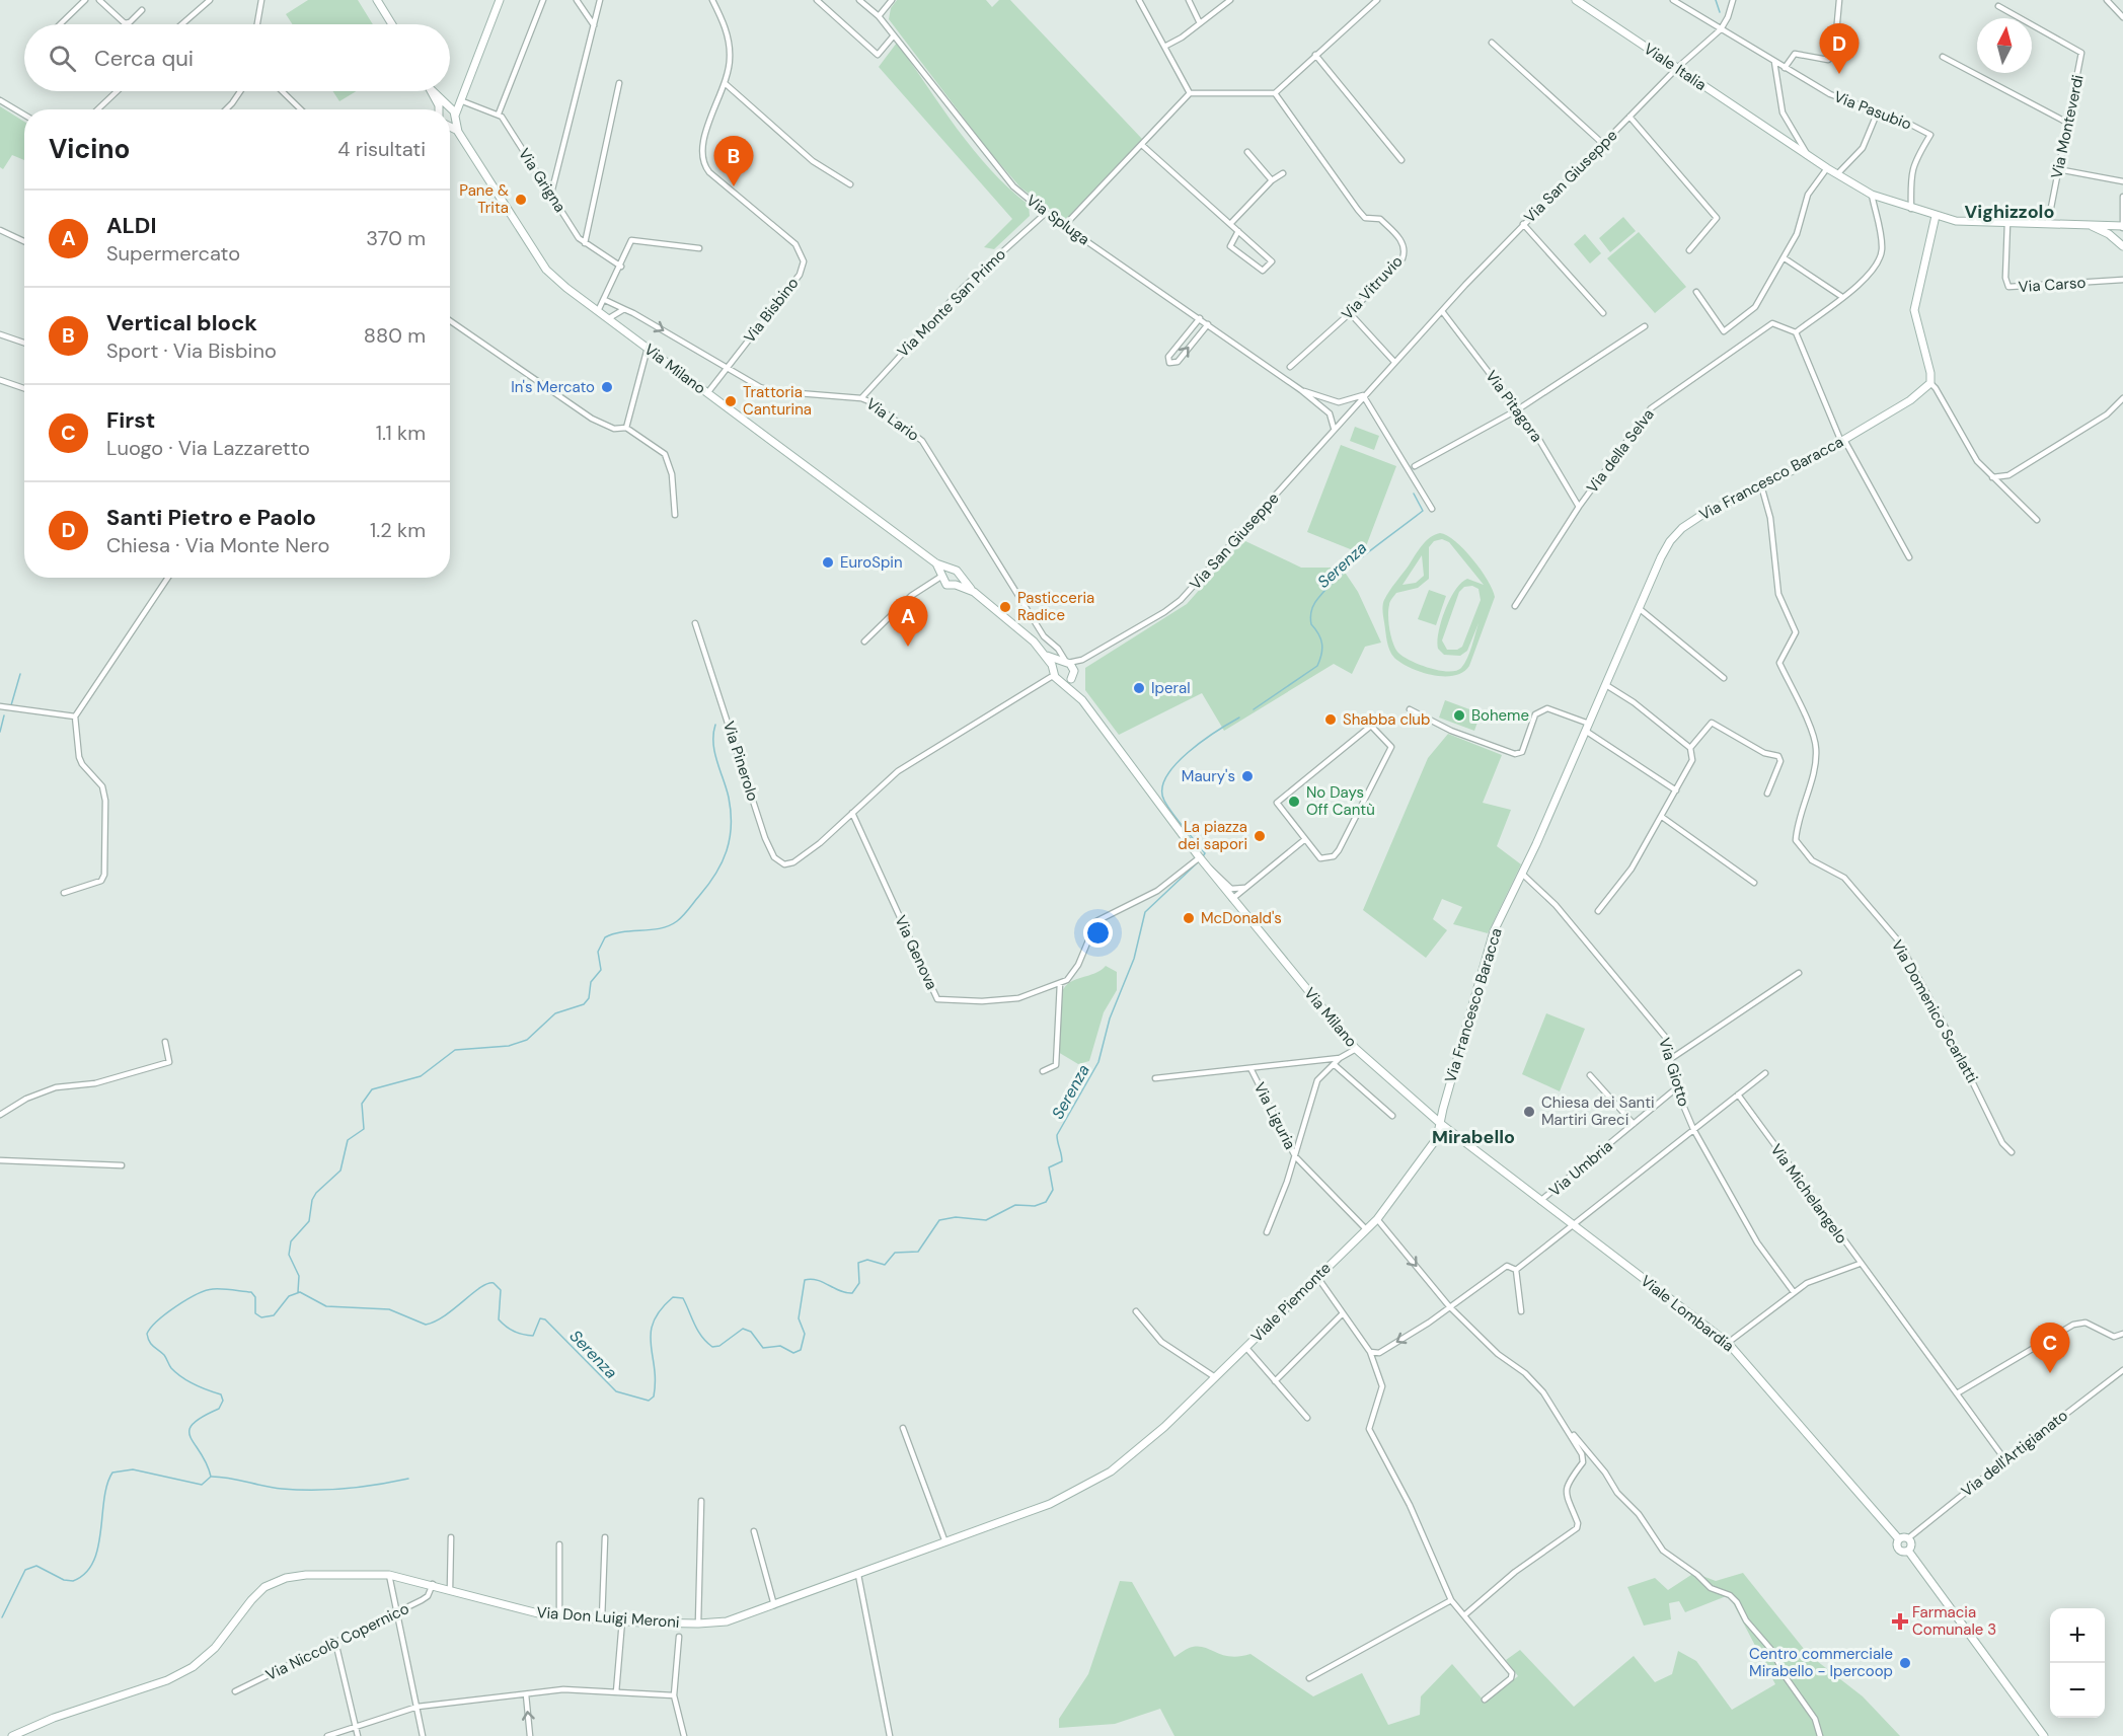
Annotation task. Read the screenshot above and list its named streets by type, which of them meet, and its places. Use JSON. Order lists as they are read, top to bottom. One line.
{"streets":{"street":["Viale Italia","Via Pasubio","Via Monteverdi","Via San Giuseppe","Via Grigna","Via Spluga","Via Carso","Via Vitruvio","Via Monte San Primo","Via Bisbino","Via Milano","Via Pitagora","Via Lario","Via della Selva","Via Francesco Baracca","Via Pinerolo","Via Genova","Via Domenico Scarlatti","Via Giotto","Via Liguria","Via Umbria","Via Michelangelo","Viale Piemonte","Viale Lombardia","Via dell'Artigianato","Via Don Luigi Meroni","Via Niccolò Copernico"]},"crossings":[["Viale Italia","Via Pasubio"],["Viale Italia","Via Monteverdi"],["Viale Italia","Via San Giuseppe"],["Viale Italia","Via Carso"],["Via Pasubio","Via San Giuseppe"],["Via San Giuseppe","Via Spluga"],["Via San Giuseppe","Via Milano"],["Via San Giuseppe","Via Pitagora"],["Via San Giuseppe","Via Lario"],["Via Spluga","Via Monte San Primo"],["Via Monte San Primo","Via Lario"],["Via Bisbino","Via Milano"],["Via Bisbino","Via Lario"],["Via Milano","Via Lario"],["Via Milano","Via Francesco Baracca"],["Via Milano","Via Genova"],["Via Milano","Via Liguria"],["Via Milano","Viale Piemonte"],["Via Milano","Viale Lombardia"],["Via Pitagora","Via della Selva"],["Via Francesco Baracca","Via Domenico Scarlatti"],["Via Francesco Baracca","Via Giotto"],["Via Francesco Baracca","Viale Piemonte"],["Via Francesco Baracca","Viale Lombardia"],["Via Pinerolo","Via Genova"],["Via Giotto","Via Umbria"],["Via Umbria","Viale Lombardia"],["Via Michelangelo","Via dell'Artigianato"],["Viale Piemonte","Viale Lombardia"],["Viale Piemonte","Via Don Luigi Meroni"],["Via Don Luigi Meroni","Via Niccolò Copernico"]],"districts":["Vighizzolo","Mirabello"],"water":["Serenza"],"places":{"other":["Pane & Trita","In's Mercato","Trattoria Canturina","EuroSpin","Pasticceria Radice","Iperal","Boheme","Shabba club","Maury's","No Days Off Cantù","La piazza dei sapori","McDonald's","Chiesa dei Santi Martiri Greci","Centro commerciale Mirabello - Ipercoop"],"health":["Farmacia Comunale 3"]},"north":"top","page":{"pins":["D","B","A","C"],"search":"Cerca qui","heading":["Vicino","4 risultati"],"list":[{"mark":"A","name":"ALDI","note":"Supermercato","value":"370 m"},{"mark":"B","name":"Vertical block","note":"Sport · Via Bisbino","value":"880 m"},{"mark":"C","name":"First","note":"Luogo · Via Lazzaretto","value":"1.1 km"},{"mark":"D","name":"Santi Pietro e Paolo","note":"Chiesa · Via Monte Nero","value":"1.2 km"}],"map_buttons":["+","−"]}}
